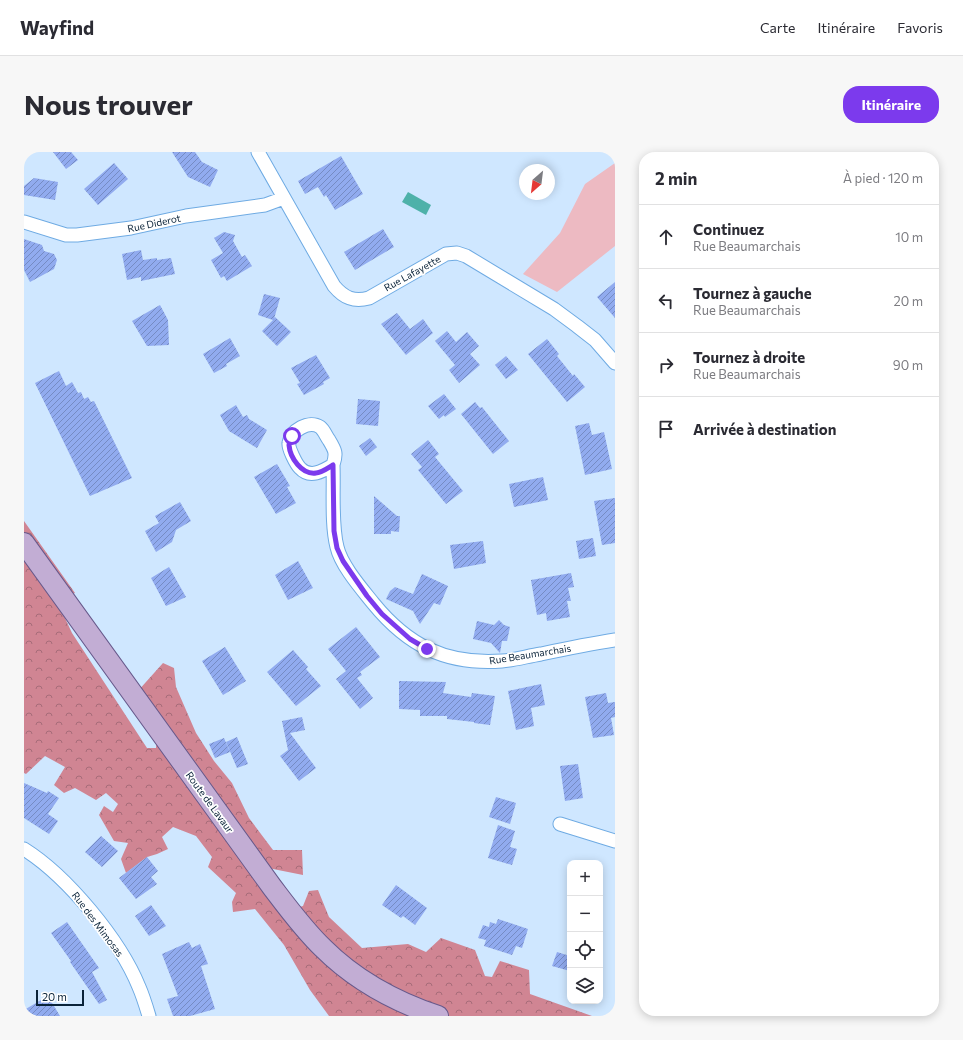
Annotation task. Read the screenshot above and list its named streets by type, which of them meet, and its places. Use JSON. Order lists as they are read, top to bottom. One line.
{"streets":{"main road":["Route de Lavaur"],"street":["Rue Diderot","Rue Lafayette","Rue Beaumarchais","Rue des Mimosas"]},"crossings":[["Rue Diderot","Rue Lafayette"]],"scale_bar":"20 m","north":"bottom left","page":{"header":"Wayfind","nav":["Carte","Itinéraire","Favoris"],"buttons":"Itinéraire","title":"Nous trouver","heading":["2 min","À pied · 120 m"],"list":[["Continuez","Rue Beaumarchais","10 m"],["Tournez à gauche","Rue Beaumarchais","20 m"],["Tournez à droite","Rue Beaumarchais","90 m"],"Arrivée à destination"],"map_buttons":["+","−"],"scale":"20 m"}}
